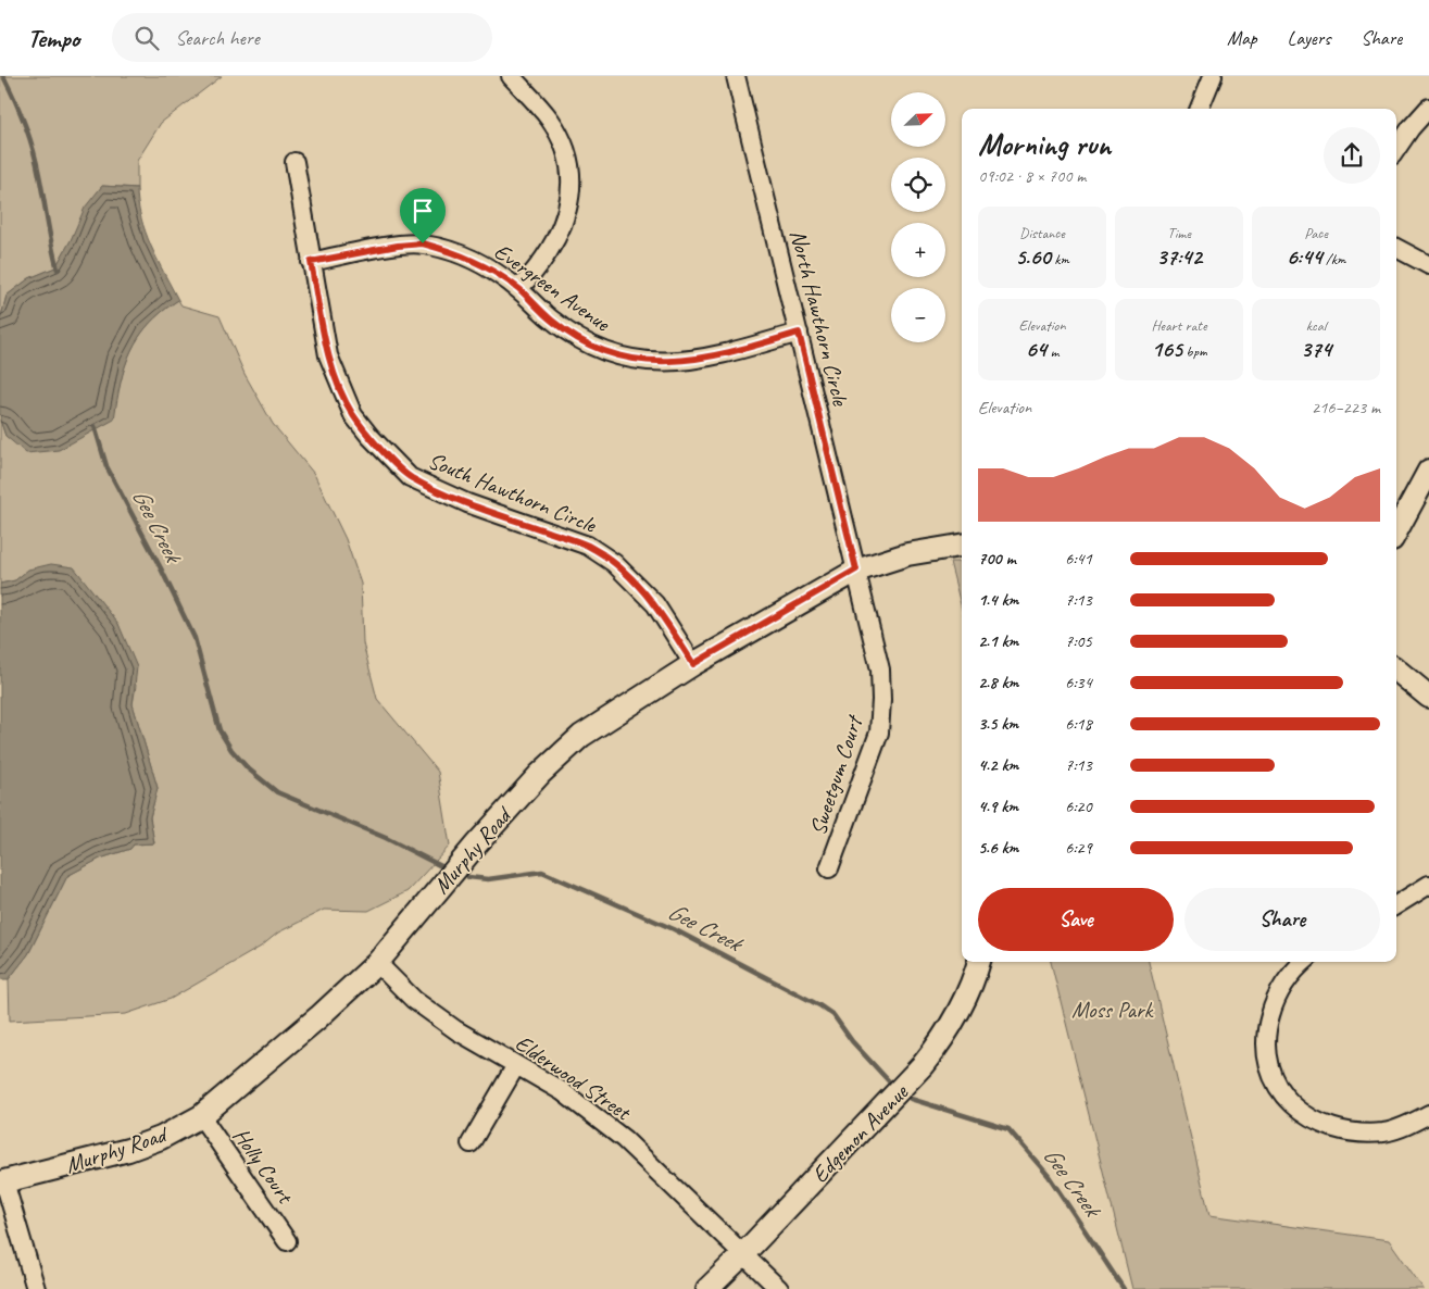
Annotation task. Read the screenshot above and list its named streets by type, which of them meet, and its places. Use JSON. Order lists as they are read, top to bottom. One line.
{"streets":{"street":["Evergreen Avenue","North Hawthorn Circle","South Hawthorn Circle","Sweetgum Court","Murphy Road","Elderwood Street","Edgemon Avenue","Holly Court"]},"crossings":[["Evergreen Avenue","North Hawthorn Circle"],["Evergreen Avenue","South Hawthorn Circle"],["North Hawthorn Circle","Sweetgum Court"],["North Hawthorn Circle","Murphy Road"],["South Hawthorn Circle","Murphy Road"],["Sweetgum Court","Murphy Road"],["Murphy Road","Elderwood Street"],["Murphy Road","Holly Court"],["Elderwood Street","Edgemon Avenue"]],"water":["Gee Creek"],"parks":["Moss Park"],"north":"top right","page":{"header":"Tempo","search":"Search here","nav":["Map","Layers","Share"],"map_buttons":["+","−"],"heading":["Morning run","09:02 · 8 × 700 m"],"stats":[["Distance","5.60 km"],["Time","37:42"],["Pace","6:44 /km"],["Elevation","64 m"],["Heart rate","165 bpm"],["kcal","374"]],"chart":["Elevation","216–223 m"],"list":[{"name":"700 m","note":"6:41"},{"name":"1.4 km","note":"7:13"},{"name":"2.1 km","note":"7:05"},{"name":"2.8 km","note":"6:34"},{"name":"3.5 km","note":"6:18"},{"name":"4.2 km","note":"7:13"},{"name":"4.9 km","note":"6:20"},{"name":"5.6 km","note":"6:29"}],"buttons":["Save","Share"]}}
